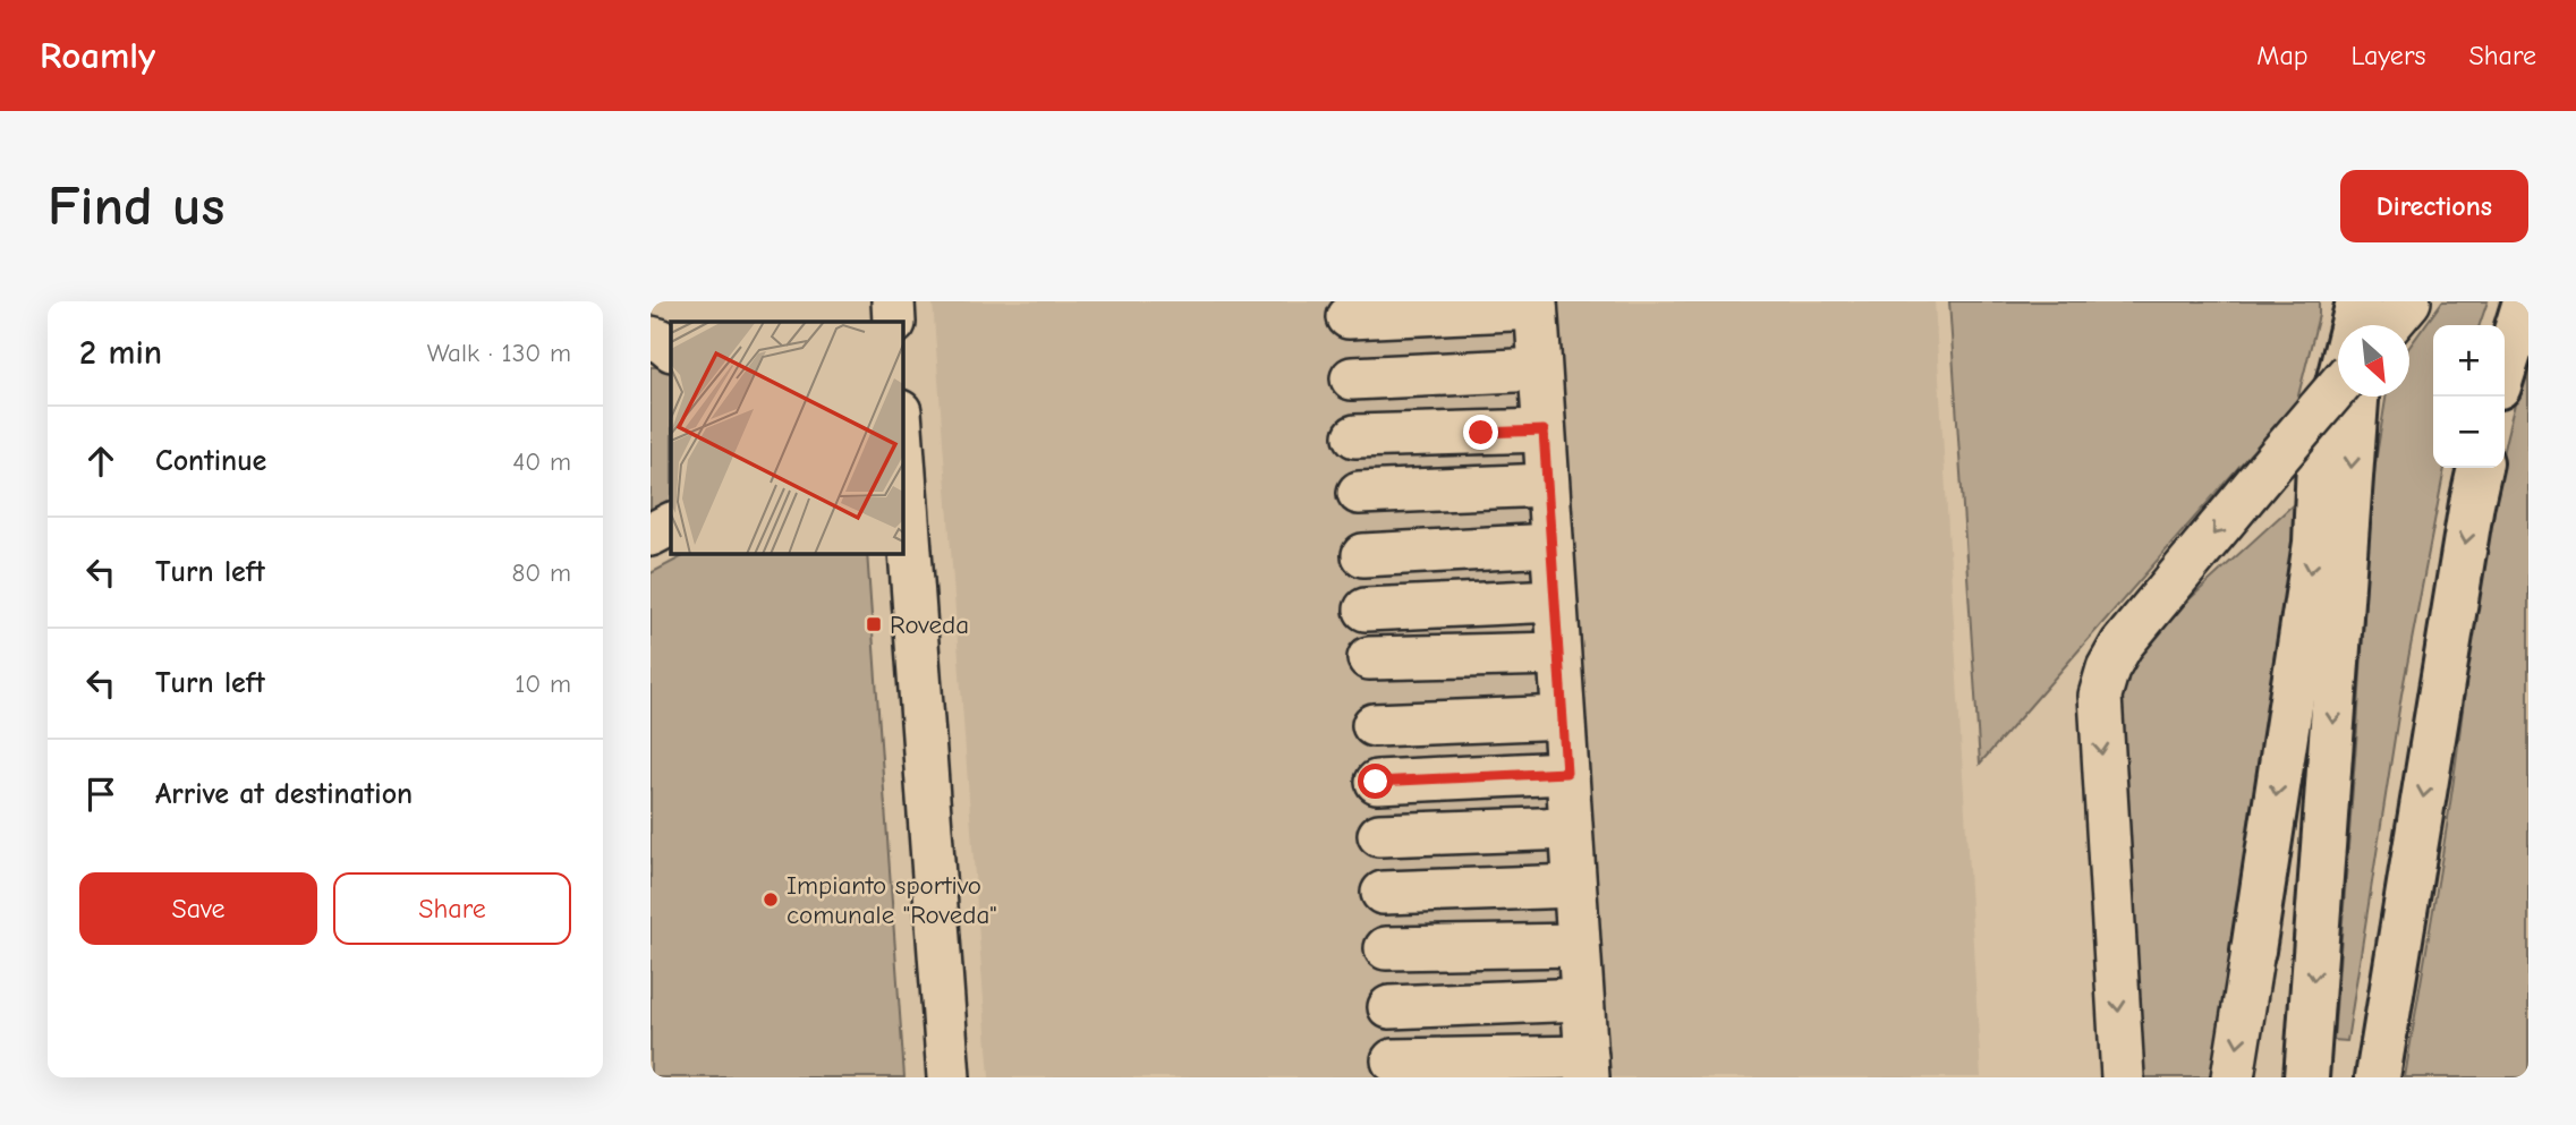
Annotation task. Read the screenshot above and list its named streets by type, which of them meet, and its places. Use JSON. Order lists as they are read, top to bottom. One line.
{"places":{"transit":["Roveda"],"other":["Impianto sportivo comunale \"Roveda\""]},"north":"bottom right","page":{"header":"Roamly","nav":["Map","Layers","Share"],"buttons":["Directions",["Save","Share"]],"title":"Find us","heading":["2 min","Walk · 130 m"],"map_buttons":["+","−"],"list":[["Continue","40 m"],["Turn left","80 m"],["Turn left","10 m"],"Arrive at destination"]}}
